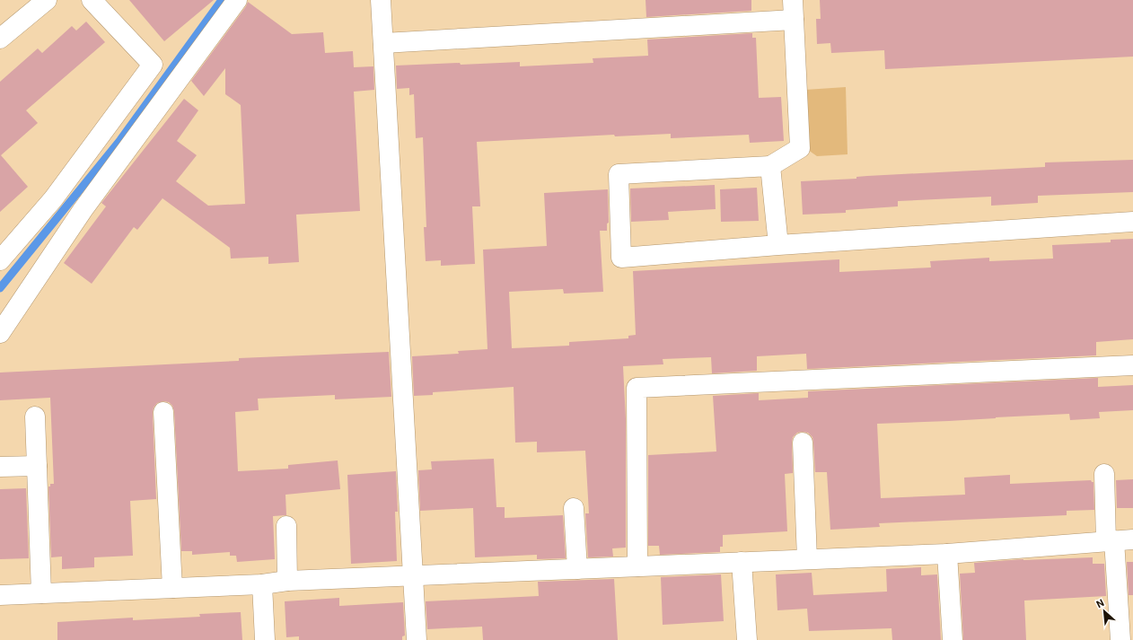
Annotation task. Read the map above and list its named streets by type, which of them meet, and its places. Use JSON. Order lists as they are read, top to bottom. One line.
{"north":"top left"}
